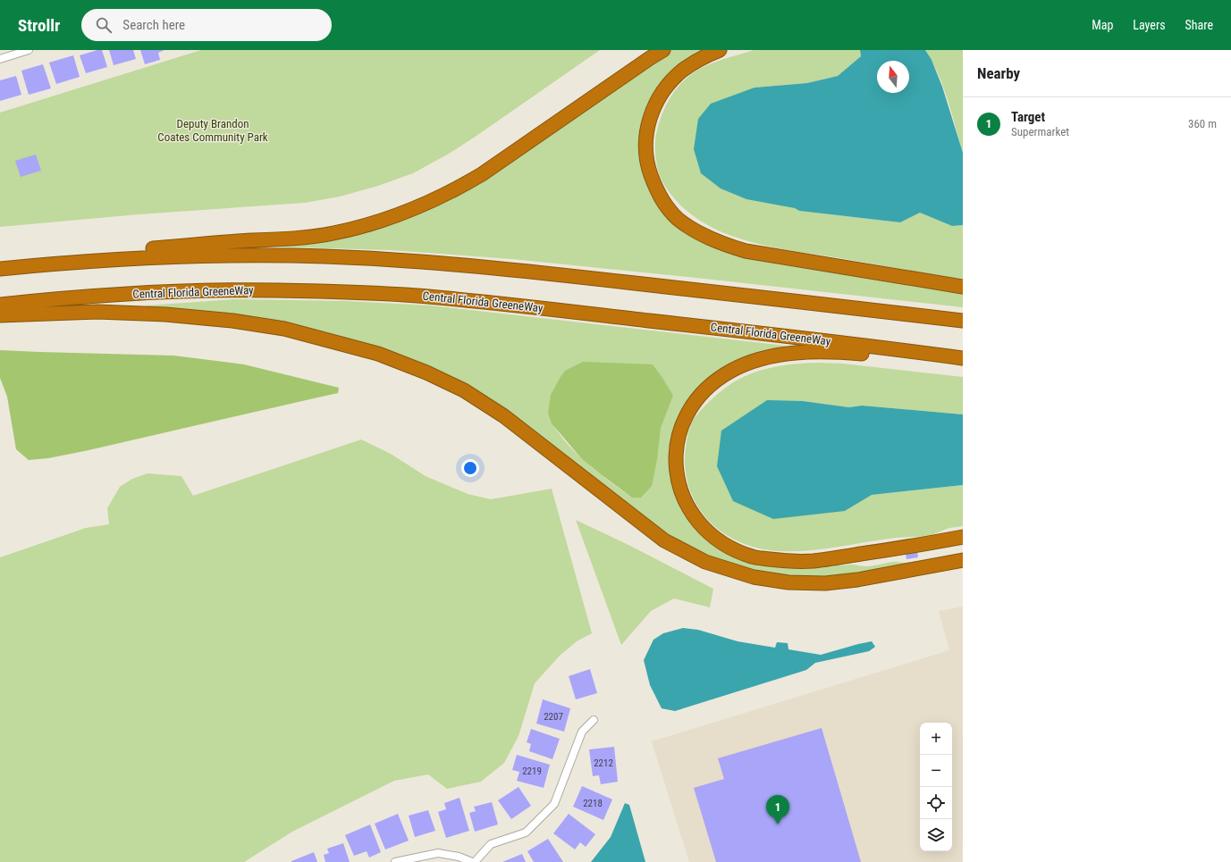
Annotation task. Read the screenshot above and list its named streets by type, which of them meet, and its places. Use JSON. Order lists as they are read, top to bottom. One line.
{"streets":{"highway":["Central Florida GreeneWay"]},"parks":["Deputy Brandon Coates Community Park"],"house_numbers":["2207","2212","2219","2218"],"north":"top","page":{"header":"Strollr","search":"Search here","nav":["Map","Layers","Share"],"heading":"Nearby","list":[{"mark":"1","name":"Target","note":"Supermarket","value":"360 m"}],"map_buttons":["+","−"],"pins":"1"}}
